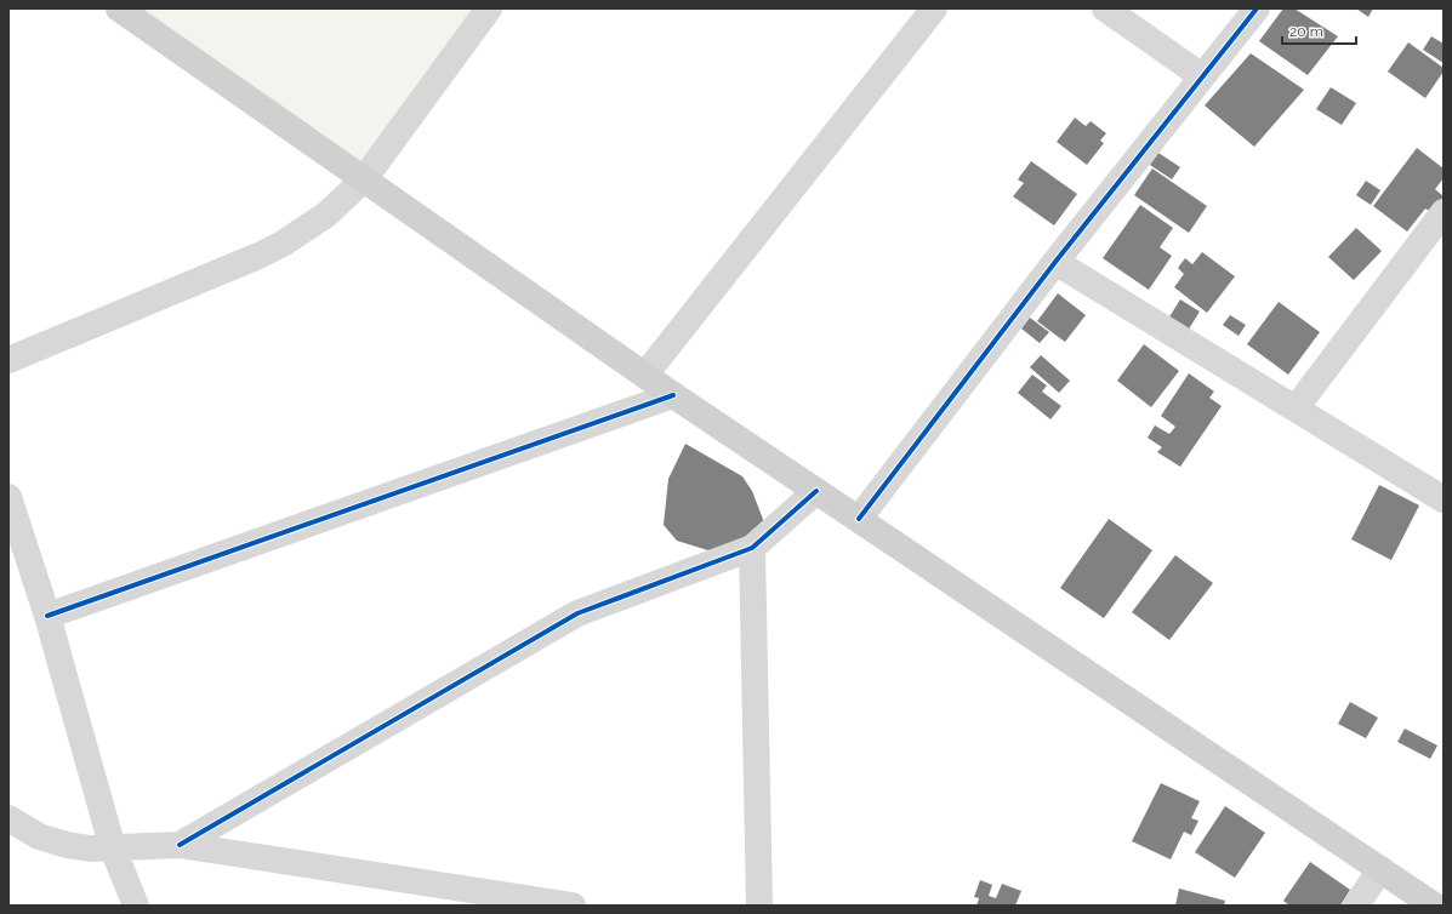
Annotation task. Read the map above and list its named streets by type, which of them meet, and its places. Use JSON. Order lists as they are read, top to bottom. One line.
{"scale_bar":"20 m"}
